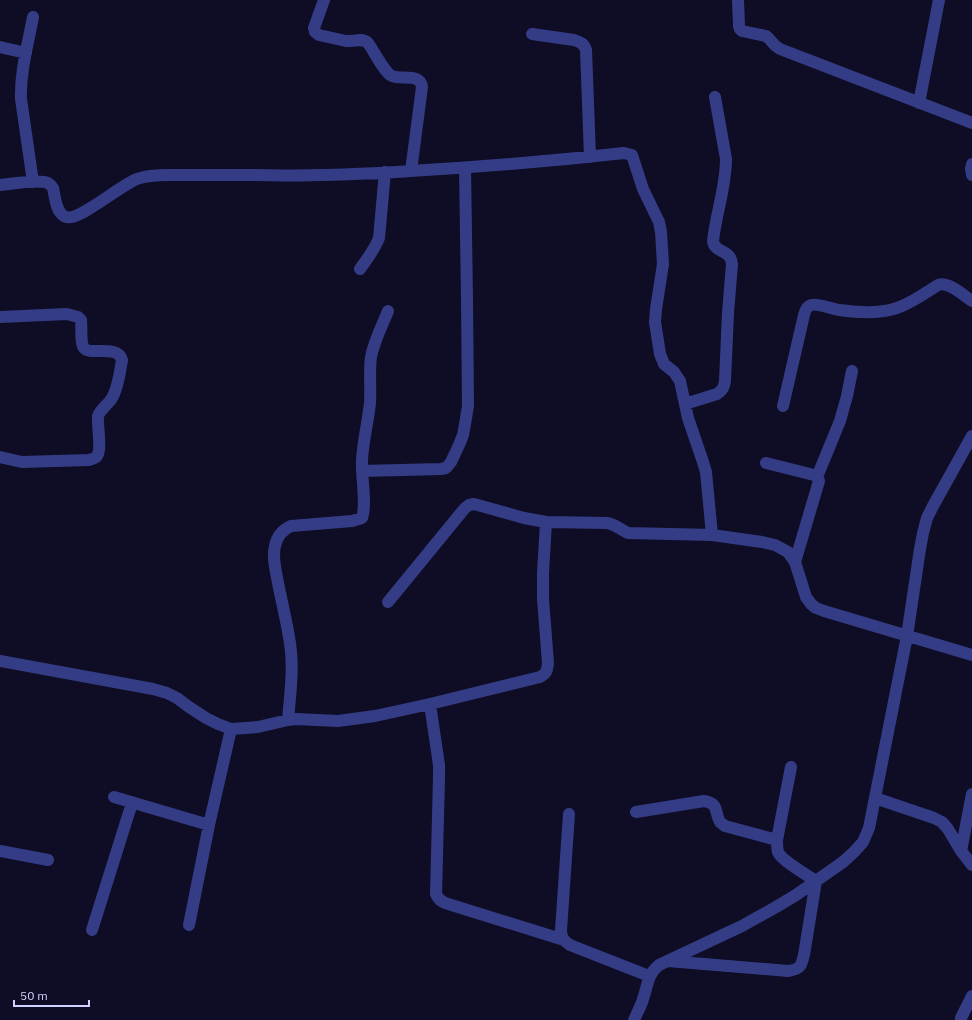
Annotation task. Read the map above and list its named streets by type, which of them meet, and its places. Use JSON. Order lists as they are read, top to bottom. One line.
{"scale_bar":"50 m"}
